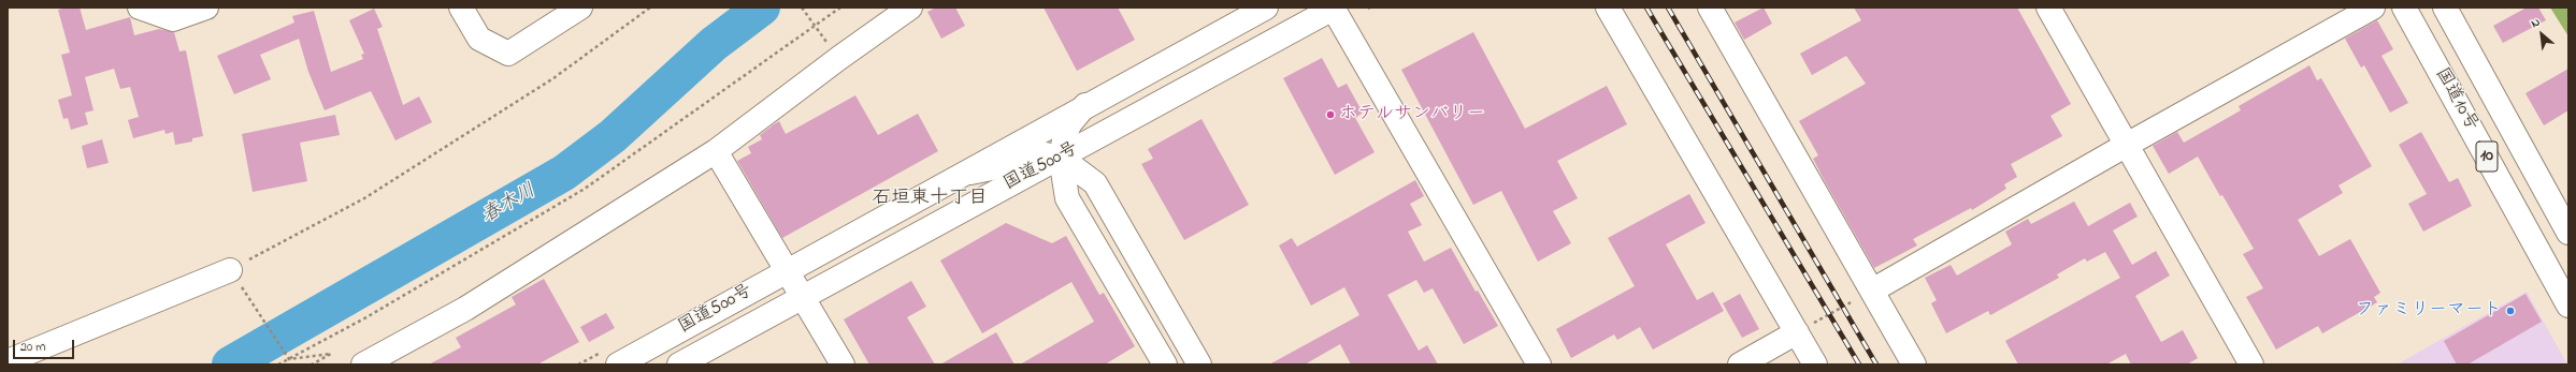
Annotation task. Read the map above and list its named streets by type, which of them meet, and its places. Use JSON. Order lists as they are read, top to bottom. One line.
{"streets":{"main road":["国道10号","10","国道500号"]},"districts":["石垣東十丁目"],"water":["春木川"],"places":["ホテルサンバリー","ファミリーマート"],"scale_bar":"20 m","north":"top left"}
